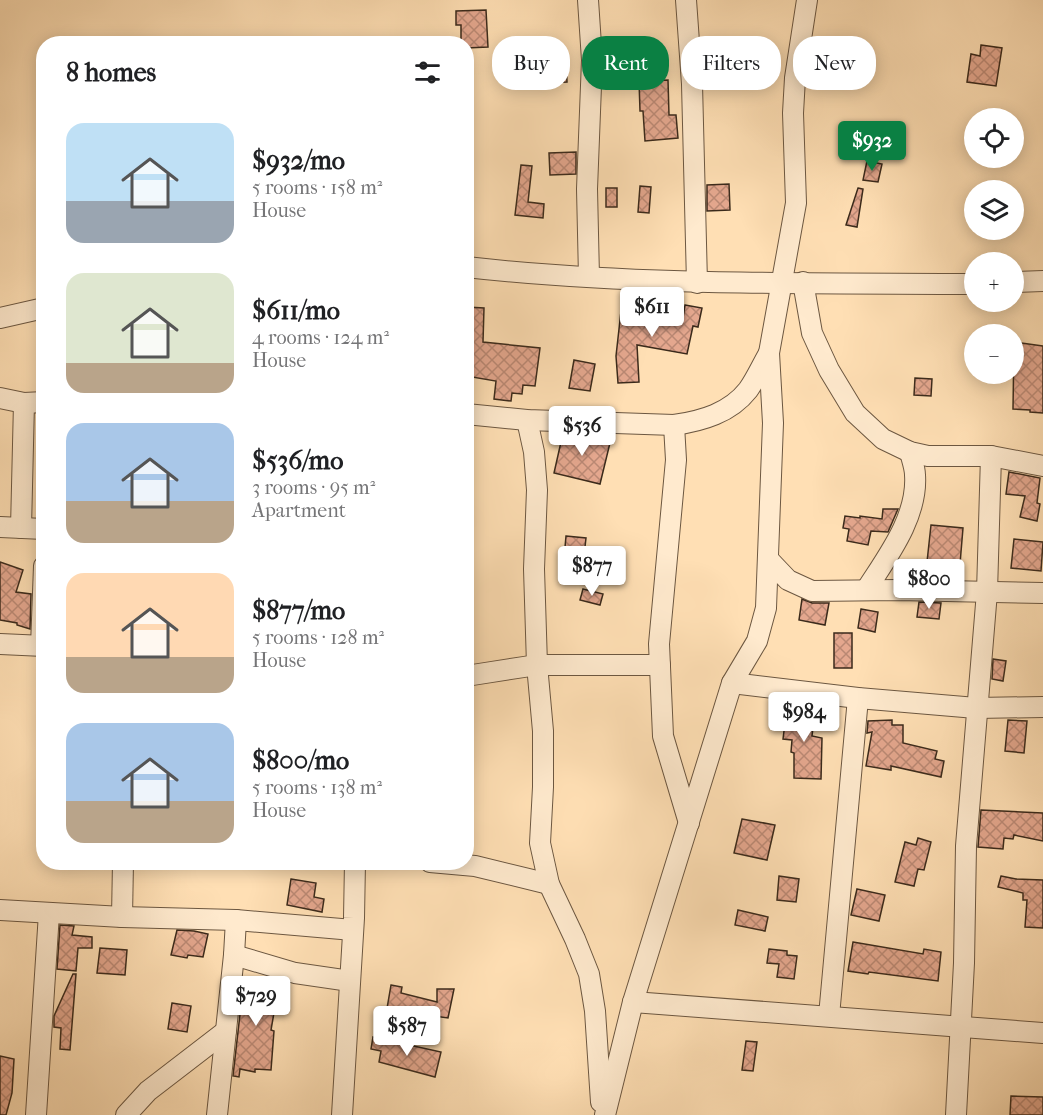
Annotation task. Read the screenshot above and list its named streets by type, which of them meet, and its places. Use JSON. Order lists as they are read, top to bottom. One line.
{"page":{"chip":["Buy","Rent","Filters","New"],"heading":"8 homes","map_buttons":["+","−"],"list":[{"name":"$932/mo","note":"5 rooms · 158 m² · House"},{"name":"$611/mo","note":"4 rooms · 124 m² · House"},{"name":"$536/mo","note":"3 rooms · 95 m² · Apartment"},{"name":"$877/mo","note":"5 rooms · 128 m² · House"},{"name":"$800/mo","note":"5 rooms · 138 m² · House"}],"price":["$932","$611","$536","$877","$800","$984","$729","$587"]}}
